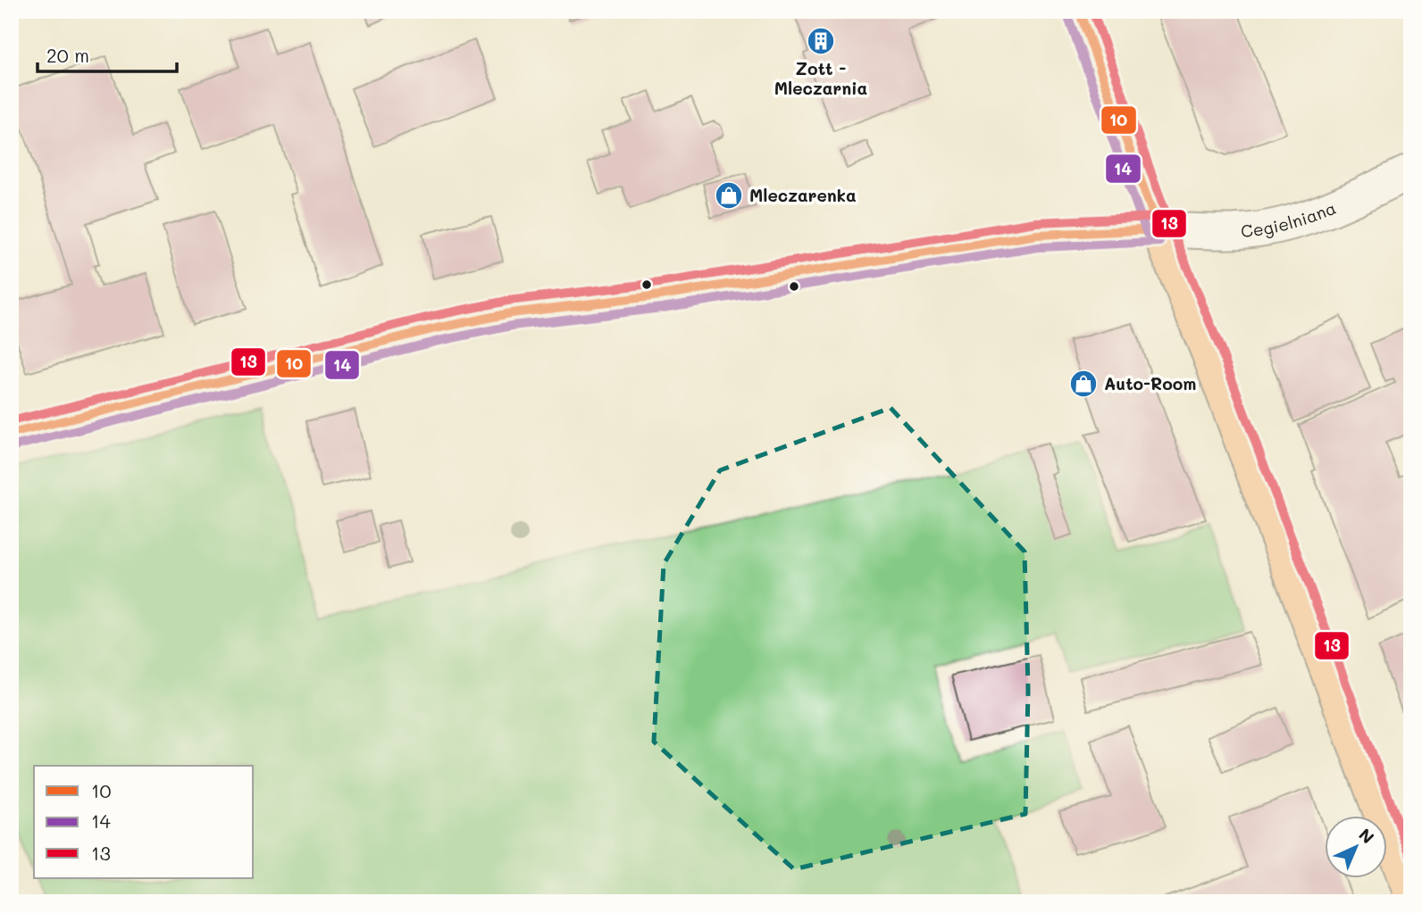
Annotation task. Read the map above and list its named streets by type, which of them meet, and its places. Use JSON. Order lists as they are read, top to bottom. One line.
{"streets":{"street":["Cegielniana"]},"places":{"building":["Zott - Mleczarnia"],"shop":["Mleczarenka","Auto-Room"]},"lines":["transit line 10","transit line 13","transit line 14"],"legend":["10","14","13"],"scale_bar":"20 m","north":"top right"}
